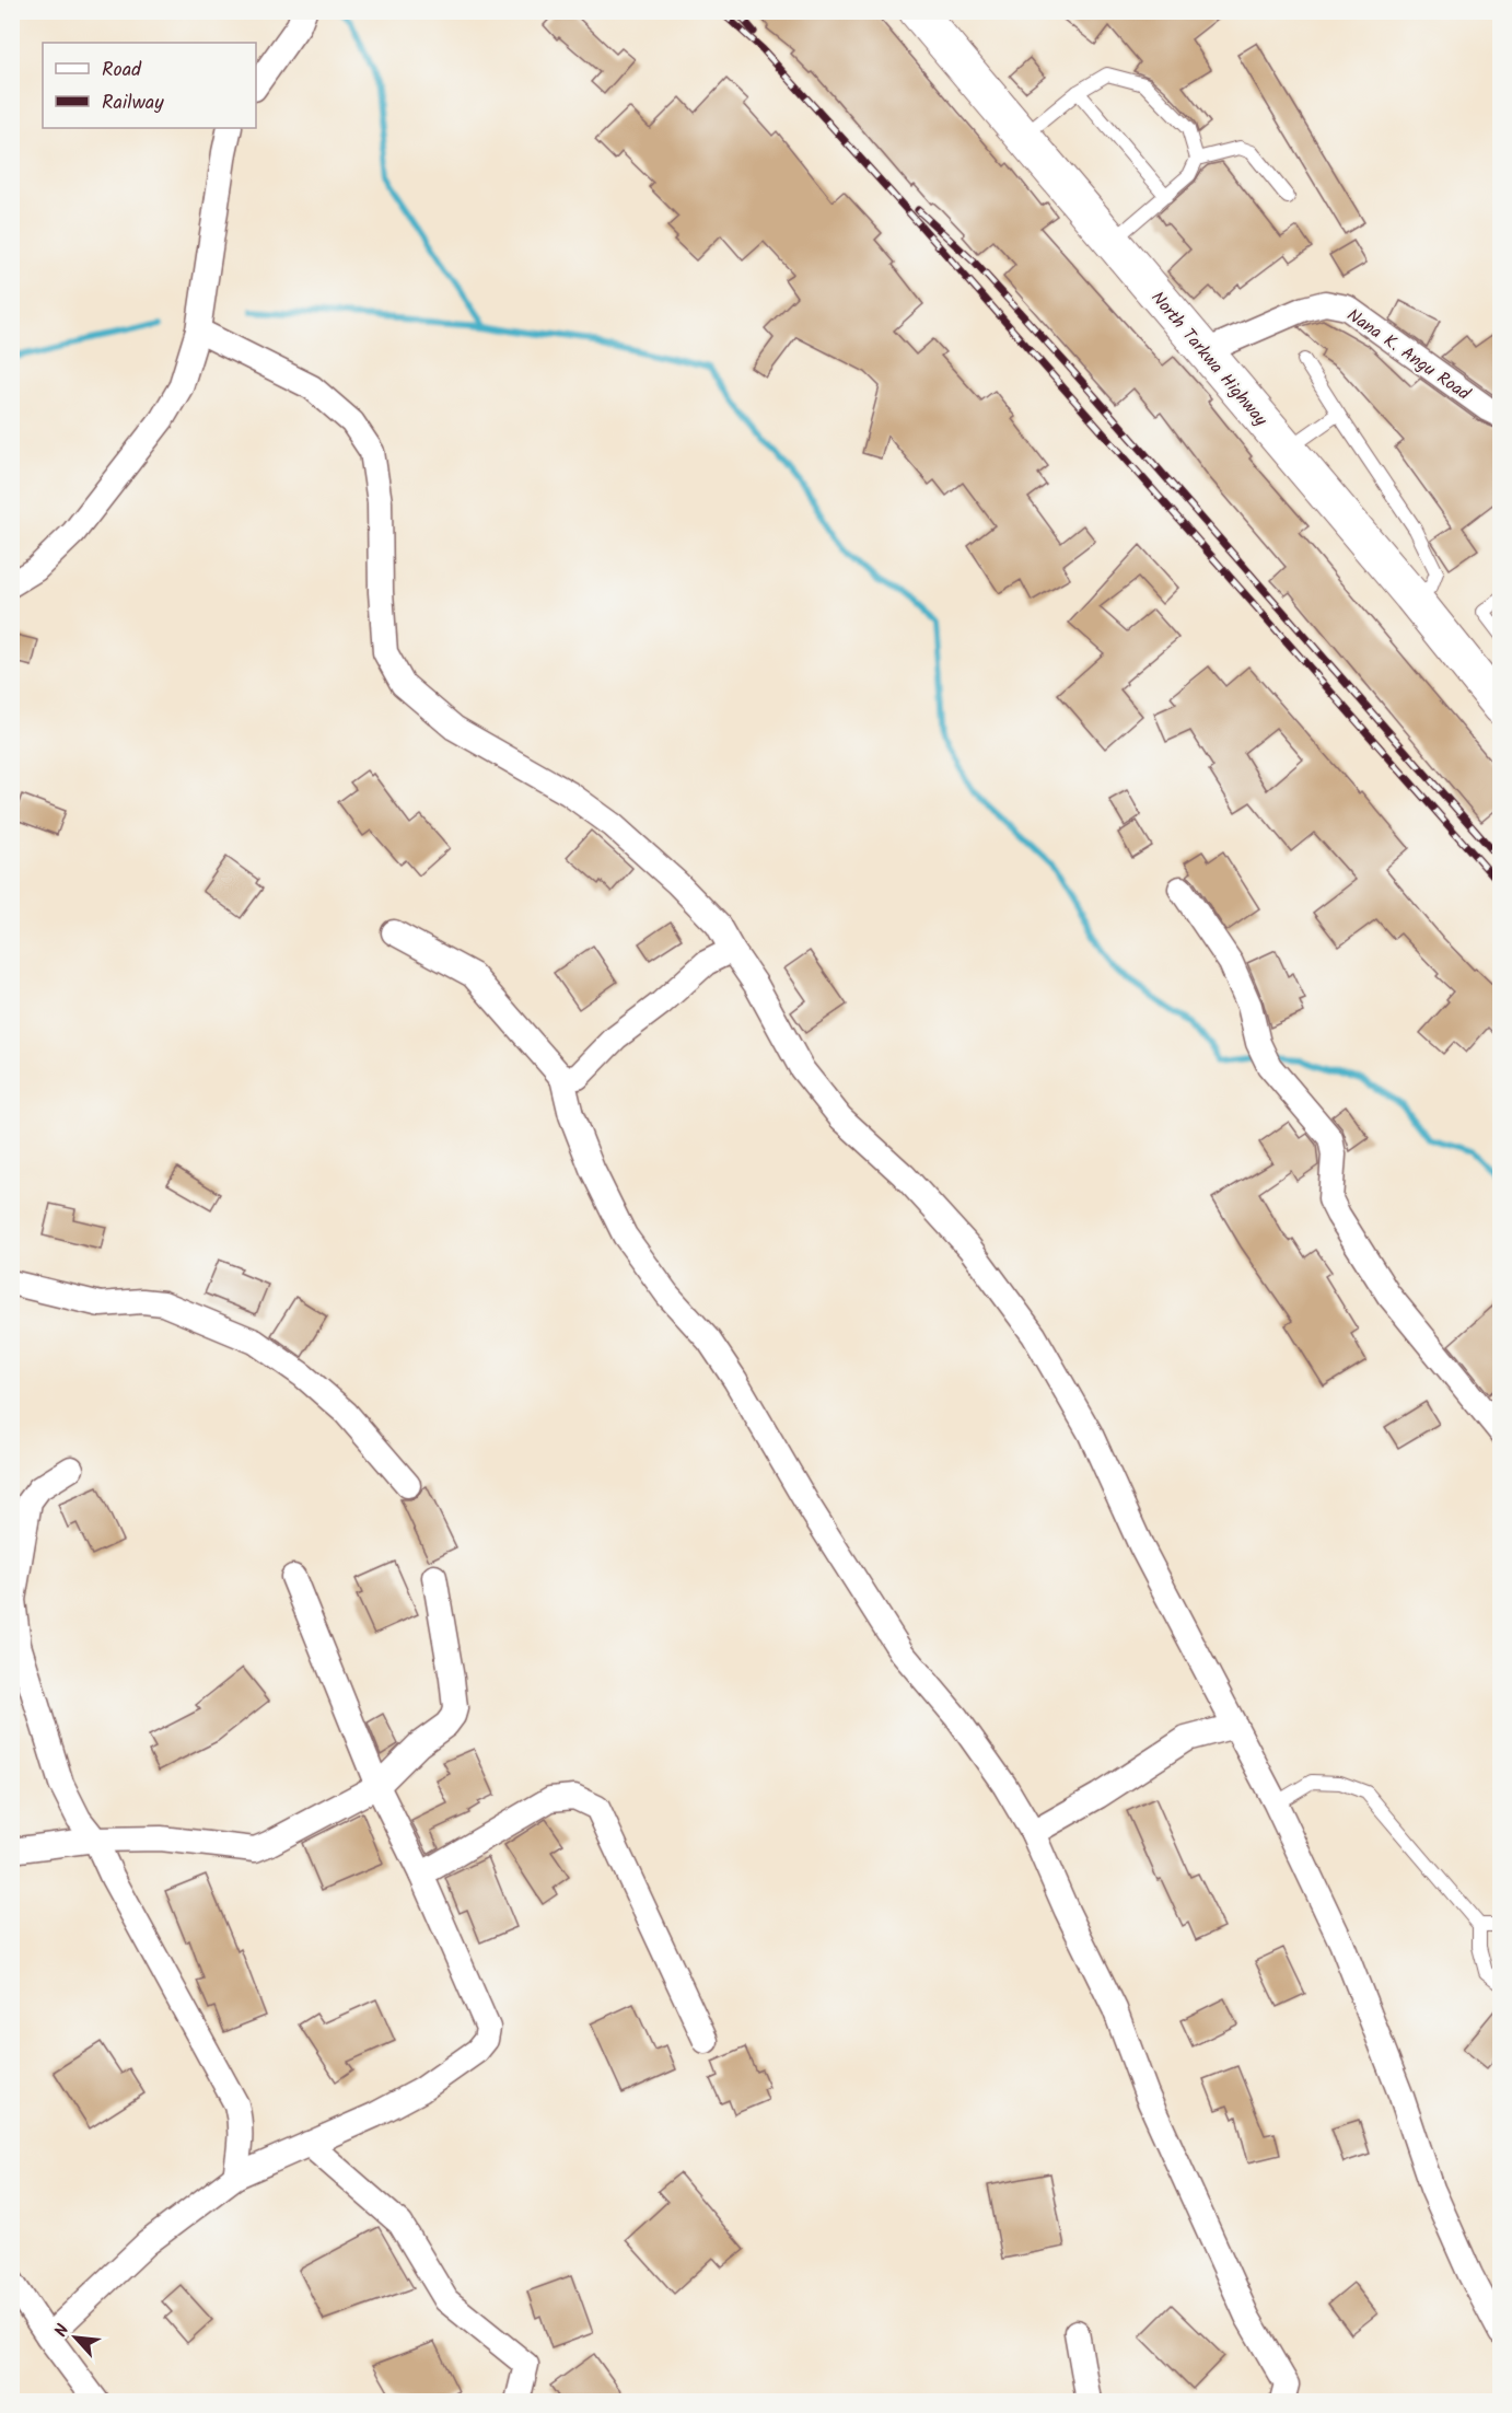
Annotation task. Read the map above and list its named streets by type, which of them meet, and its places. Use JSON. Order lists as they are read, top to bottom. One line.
{"streets":{"main road":["North Tarkwa Highway"],"street":["Nana K. Angu Road"]},"crossings":[["Nana K. Angu Road","North Tarkwa Highway"]],"legend":["Road","Railway"],"north":"top left"}
